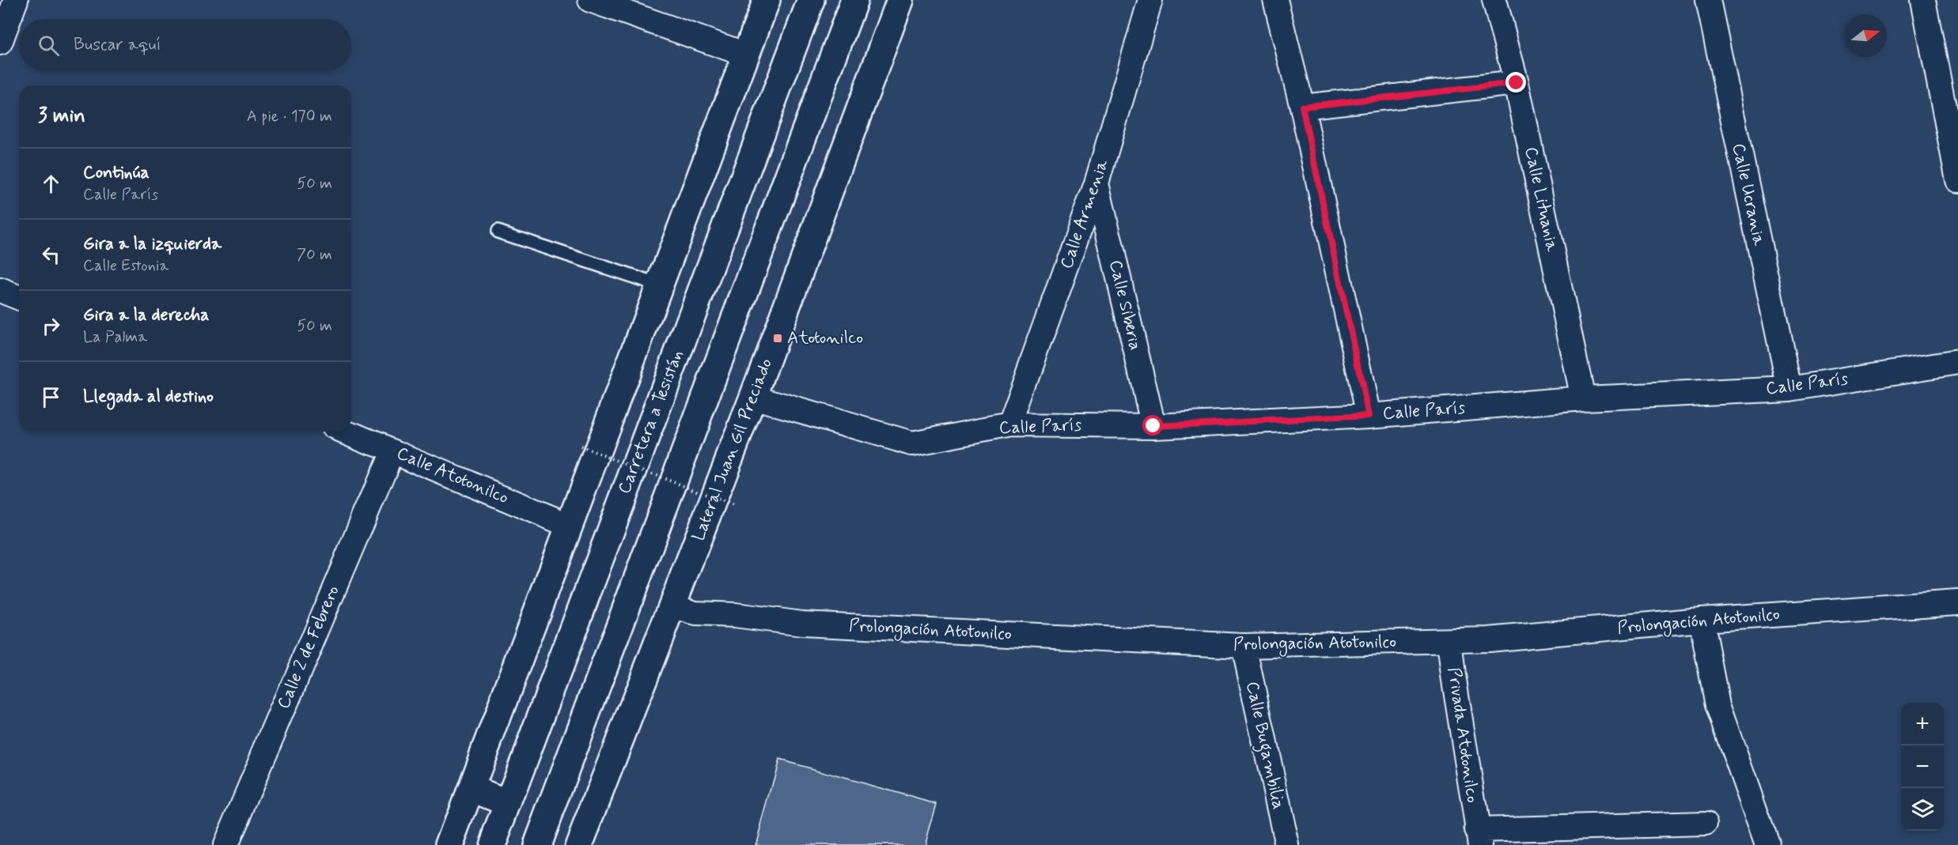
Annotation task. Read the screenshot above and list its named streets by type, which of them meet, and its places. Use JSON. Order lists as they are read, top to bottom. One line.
{"streets":{"main road":["Carretera a Tesistán","Lateral Juan Gil Preciado"],"street":["Calle Ucrania","Calle Lituania","Calle Armenia","Calle Siberia","Calle París","Calle Atotonilco","Prolongación Atotonilco","Calle 2 de Febrero","Privada Atotonilco","Calle Bugambilia"]},"crossings":[["Calle Ucrania","Calle París"],["Calle Lituania","Calle París"],["Calle Armenia","Calle Siberia"],["Calle Armenia","Calle París"],["Calle Siberia","Calle París"],["Calle París","Lateral Juan Gil Preciado"],["Lateral Juan Gil Preciado","Prolongación Atotonilco"],["Calle Atotonilco","Calle 2 de Febrero"],["Prolongación Atotonilco","Privada Atotonilco"],["Prolongación Atotonilco","Calle Bugambilia"]],"places":{"transit":["Atotonilco"]},"north":"right","page":{"search":"Buscar aquí","heading":["3 min","A pie · 170 m"],"list":[["Continúa","Calle París","50 m"],["Gira a la izquierda","Calle Estonia","70 m"],["Gira a la derecha","La Palma","50 m"],"Llegada al destino"],"map_buttons":["+","−"]}}
